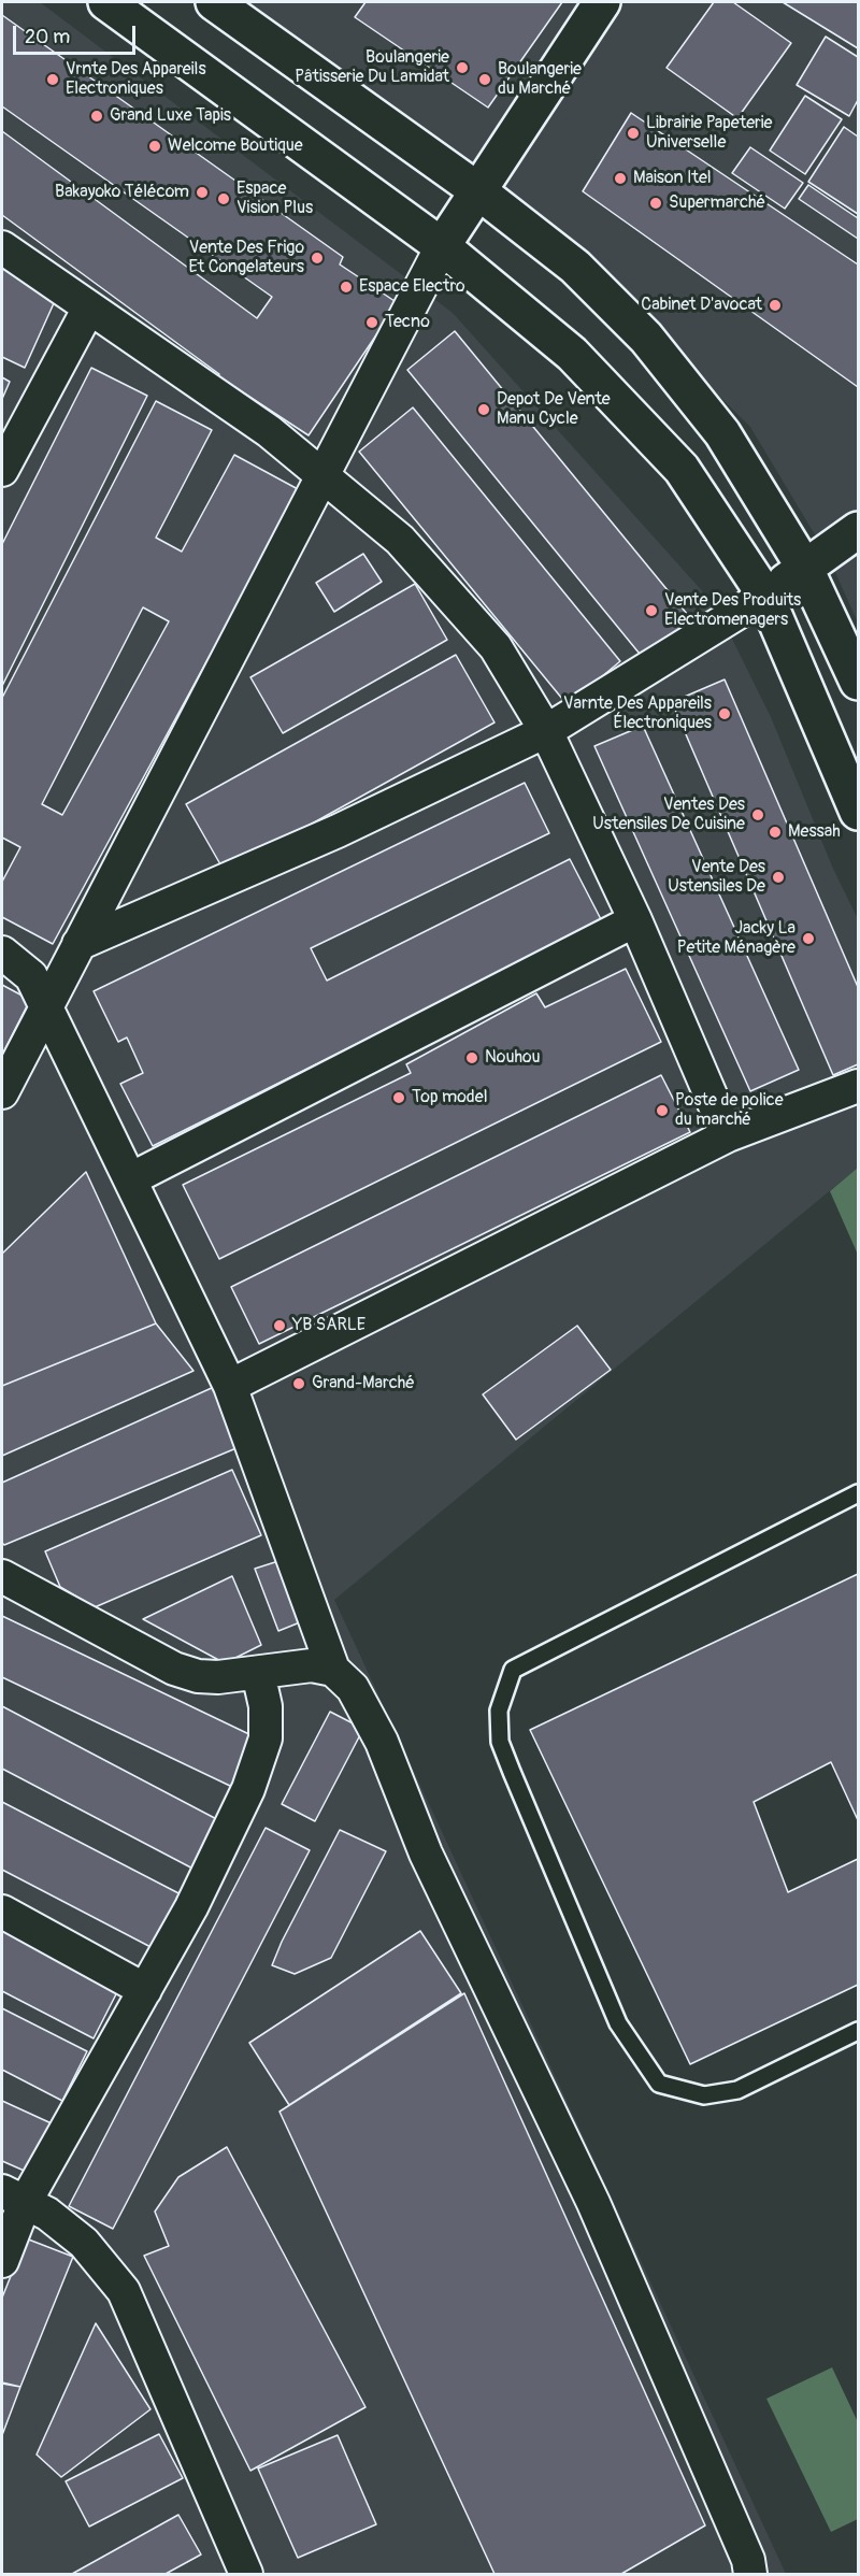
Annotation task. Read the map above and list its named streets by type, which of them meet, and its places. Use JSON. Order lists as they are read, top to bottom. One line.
{"places":["Boulangerie Pâtisserie Du Lamidat","Vrnte Des Appareils Electroniques","Boulangerie du Marché","Grand Luxe Tapis","Librairie Papeterie Universelle","Welcome Boutique","Maison Itel","Bakayoko Télécom","Espace Vision Plus","Supermarché","Vente Des Frigo Et Congelateurs","Espace Electro","Cabinet D'avocat","Tecno","Depot De Vente Manu Cycle","Vente Des Produits Electromenagers","Varnte Des Appareils Électroniques","Ventes Des Ustensiles De Cuisine","Messah","Vente Des Ustensiles De","Jacky La Petite Ménagère","Nouhou","Top model","Poste de police du marché","YB SARLE","Grand-Marché"],"scale_bar":"20 m"}
